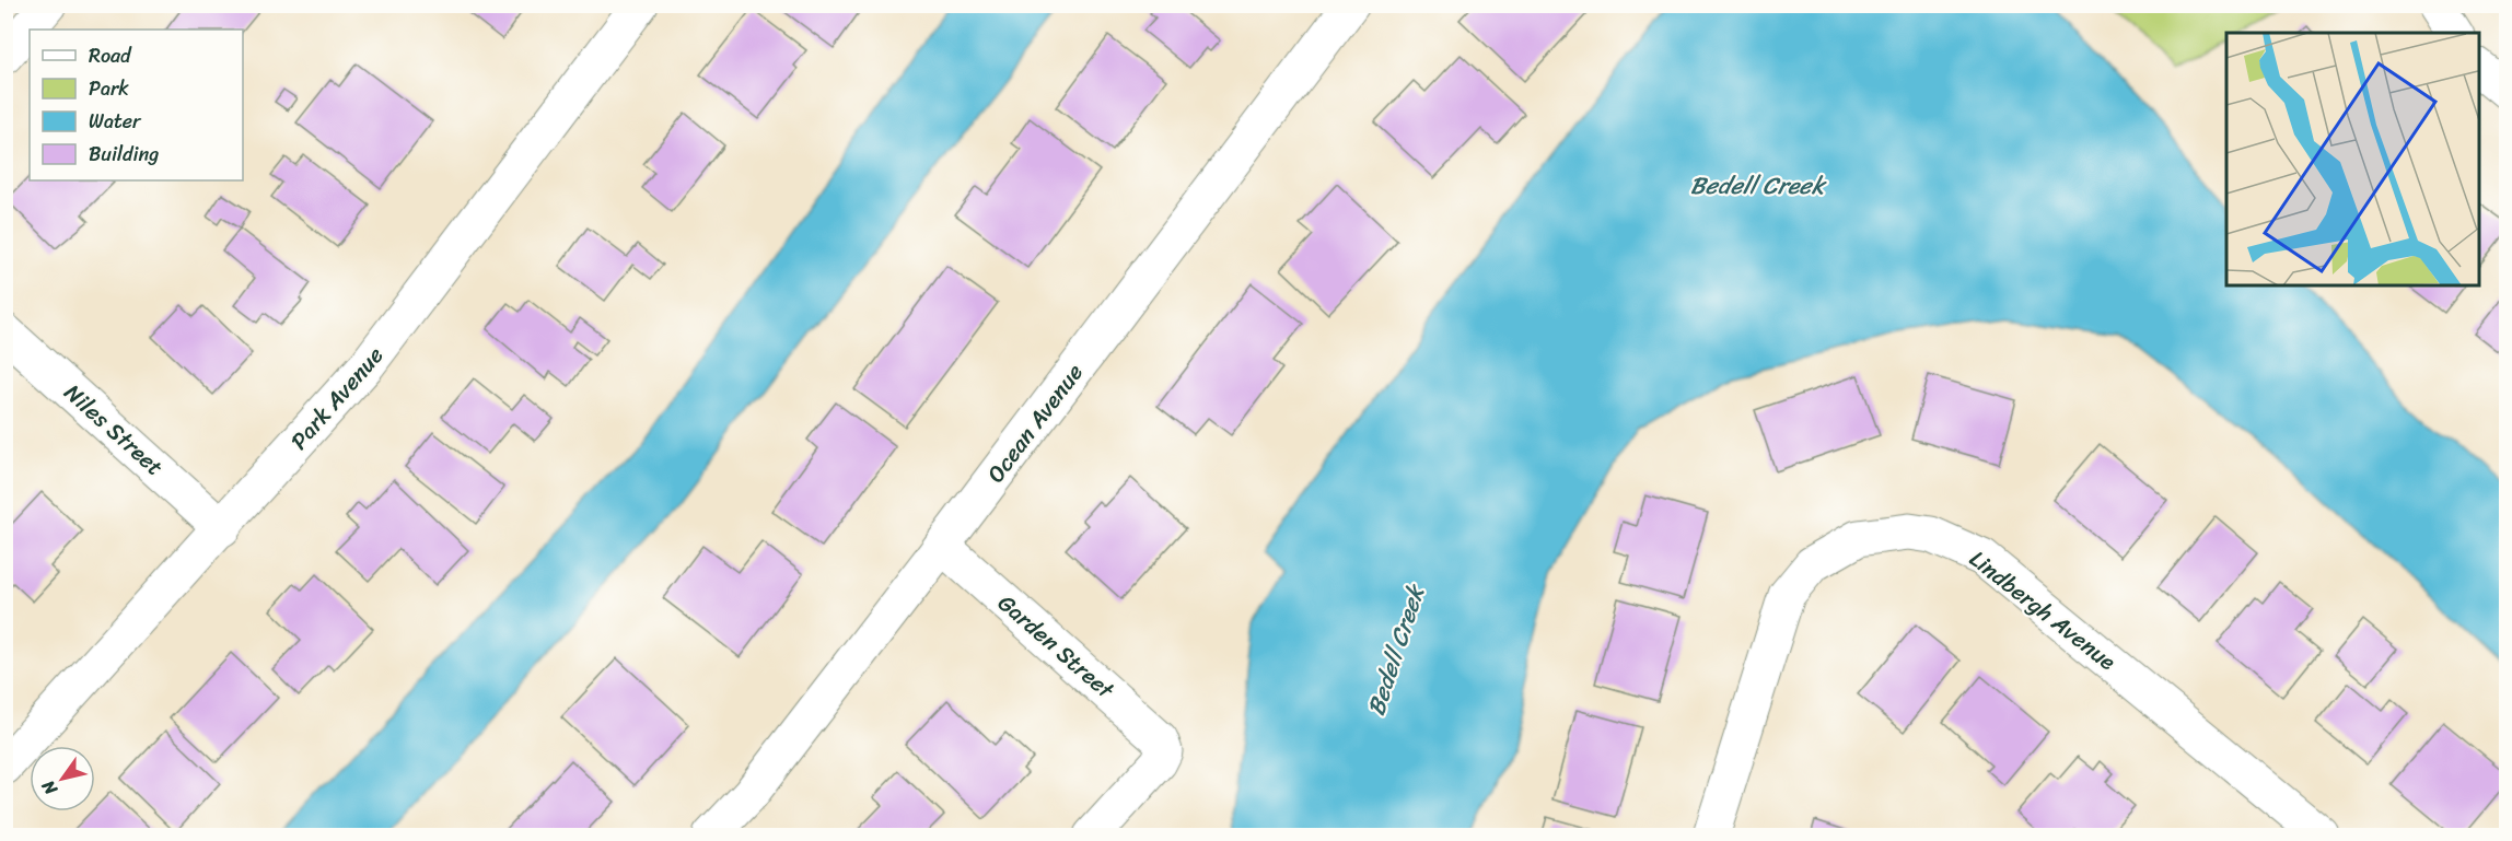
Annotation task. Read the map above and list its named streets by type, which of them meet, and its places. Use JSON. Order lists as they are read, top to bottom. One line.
{"streets":{"street":["Park Avenue","Ocean Avenue","Niles Street","Lindbergh Avenue","Garden Street"]},"crossings":[["Park Avenue","Niles Street"],["Ocean Avenue","Garden Street"]],"water":["Bedell Creek"],"legend":["Road","Park","Water","Building"],"north":"bottom left"}
